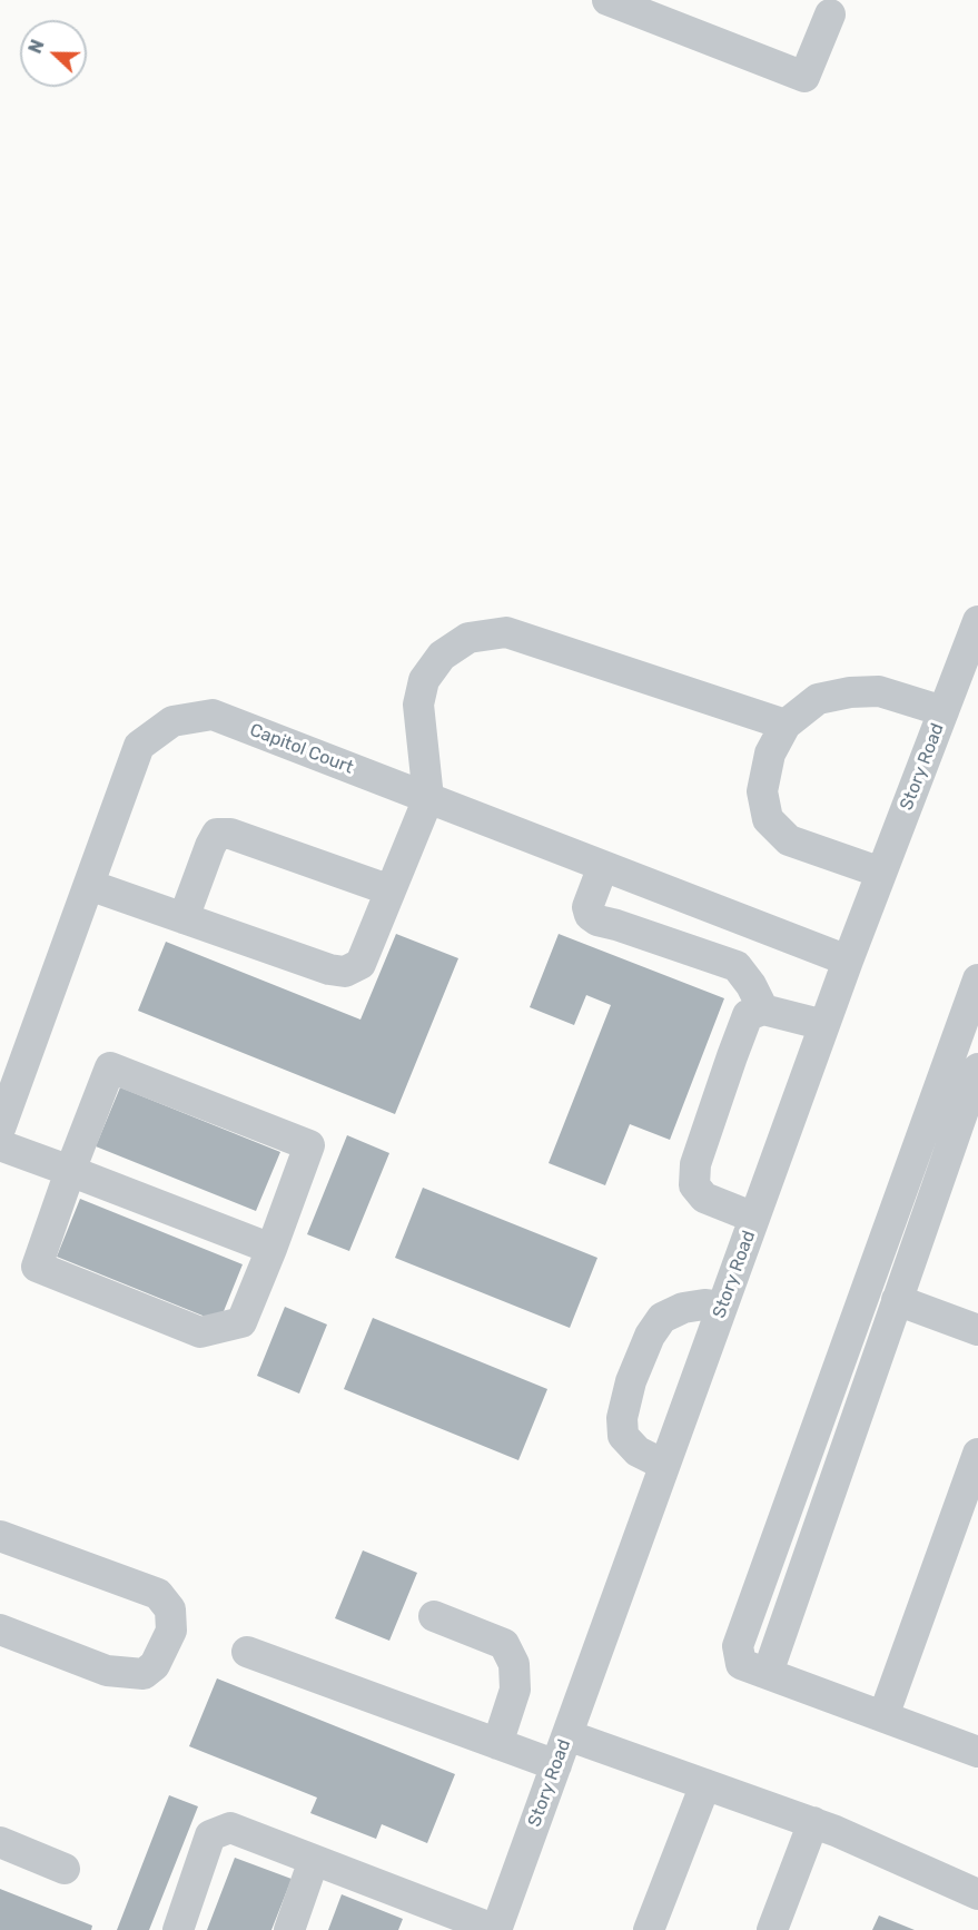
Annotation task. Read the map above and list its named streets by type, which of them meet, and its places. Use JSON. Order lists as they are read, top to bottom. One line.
{"streets":{"street":["Capitol Court","Story Road"]},"crossings":[["Capitol Court","Story Road"]],"north":"left"}
